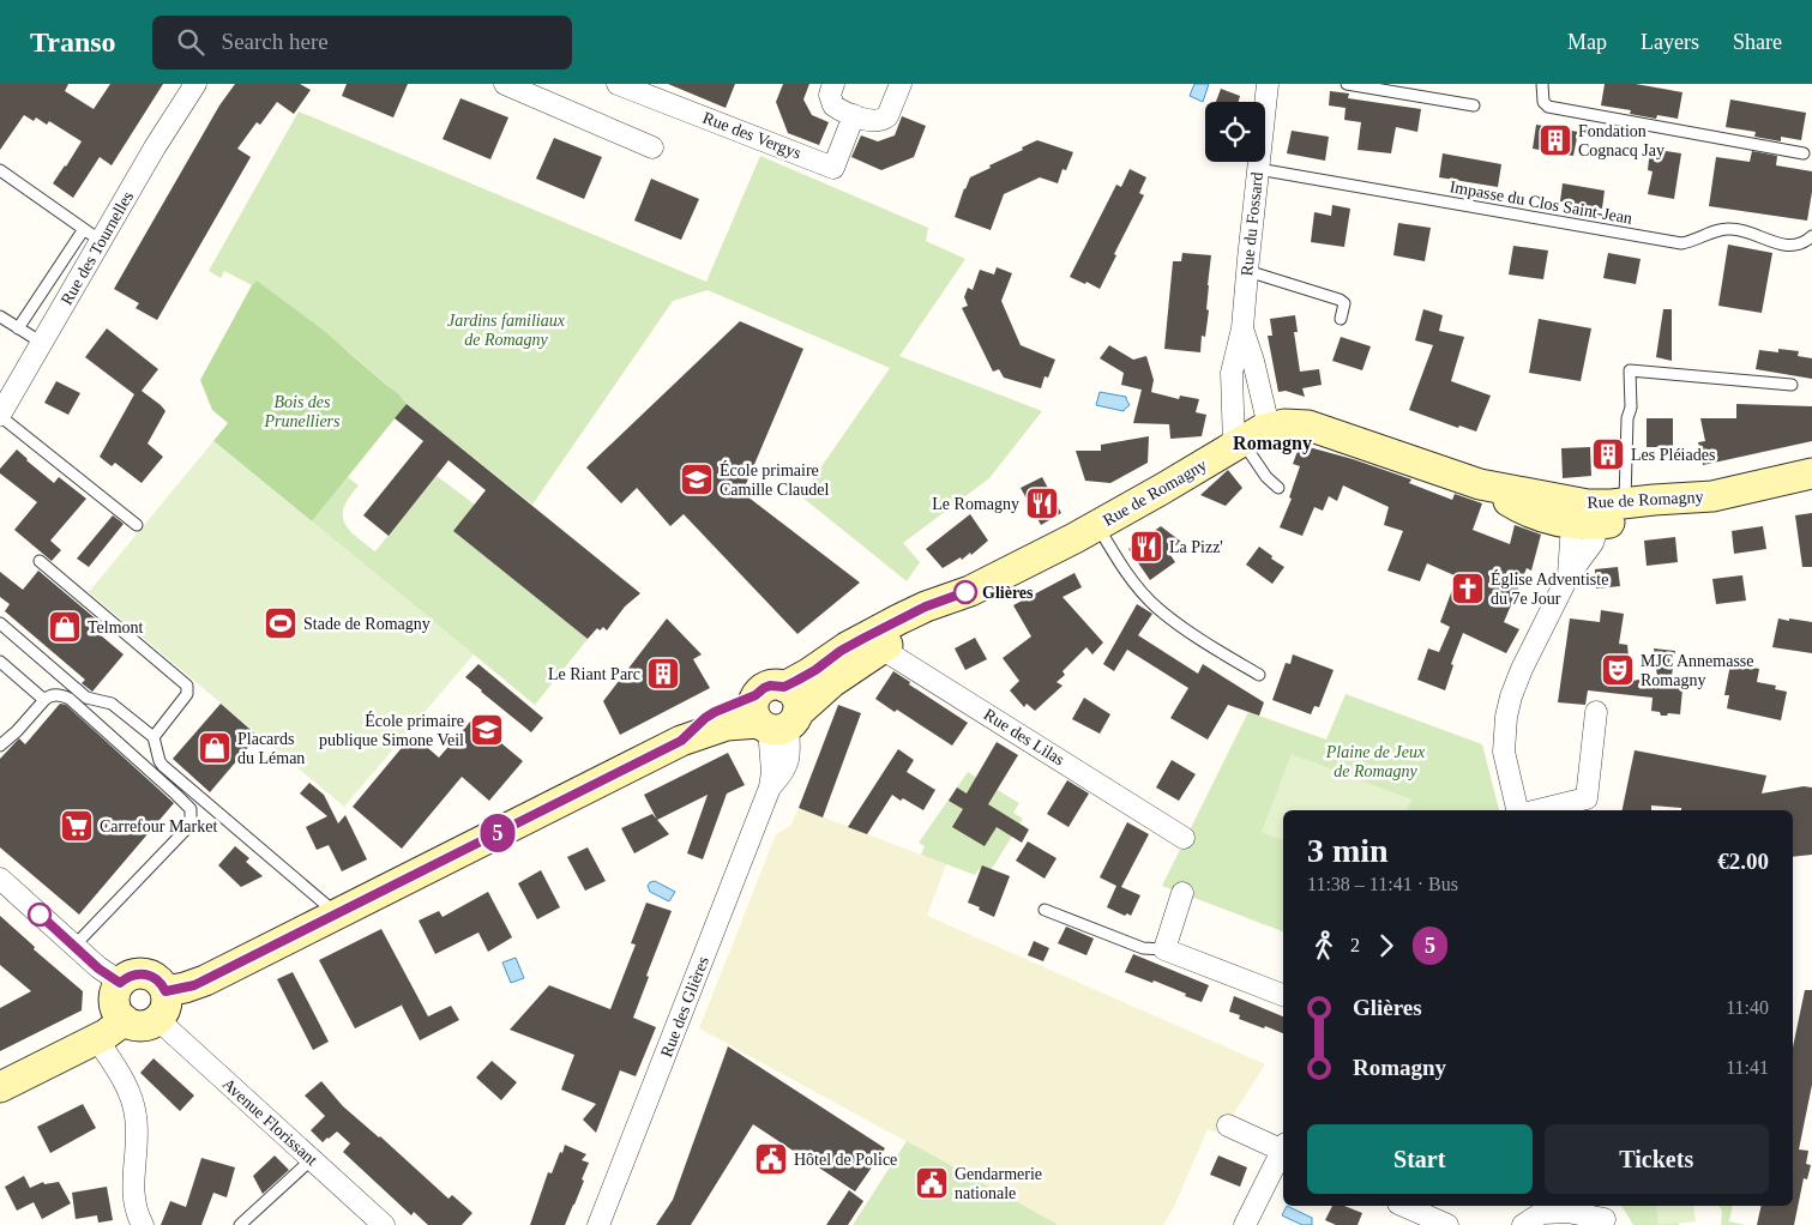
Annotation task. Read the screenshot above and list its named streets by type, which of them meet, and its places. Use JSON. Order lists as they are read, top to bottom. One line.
{"streets":{"street":["Rue des Vergys","Rue du Fossard","Rue des Tournelles","Rue de Romagny","Rue des Lilas","Rue des Glières","Avenue Florissant"],"lane":["Impasse du Clos Saint-Jean"]},"crossings":[["Impasse du Clos Saint-Jean","Rue du Fossard"],["Rue du Fossard","Rue de Romagny"],["Rue de Romagny","Rue des Lilas"],["Rue de Romagny","Rue des Glières"]],"districts":["Romagny"],"parks":["Jardins familiaux de Romagny","Bois des Prunelliers","Plaine de Jeux de Romagny"],"places":{"building":["Fondation Cognacq Jay","Les Pléiades","Le Riant Parc"],"school or university":["École primaire Camille Claudel","École primaire publique Simone Veil"],"restaurant":["Le Romagny","La Pizz'"],"church":["Église Adventiste du 7e Jour"],"other":["Glières"],"sports":["Stade de Romagny"],"shop":["Telmont","Placards du Léman"],"theatre":["MJC Annemasse Romagny"],"supermarket":["Carrefour Market"],"public building":["Hôtel de Police","Gendarmerie nationale"]},"lines":["bus line 5"],"page":{"header":"Transo","search":"Search here","nav":["Map","Layers","Share"],"on_map":"5","heading":["3 min","11:38 – 11:41 · Bus","€2.00"],"legs":["2","5"],"list":[{"name":"Glières","value":"11:40"},{"name":"Romagny","value":"11:41"}],"buttons":["Start","Tickets"]}}
